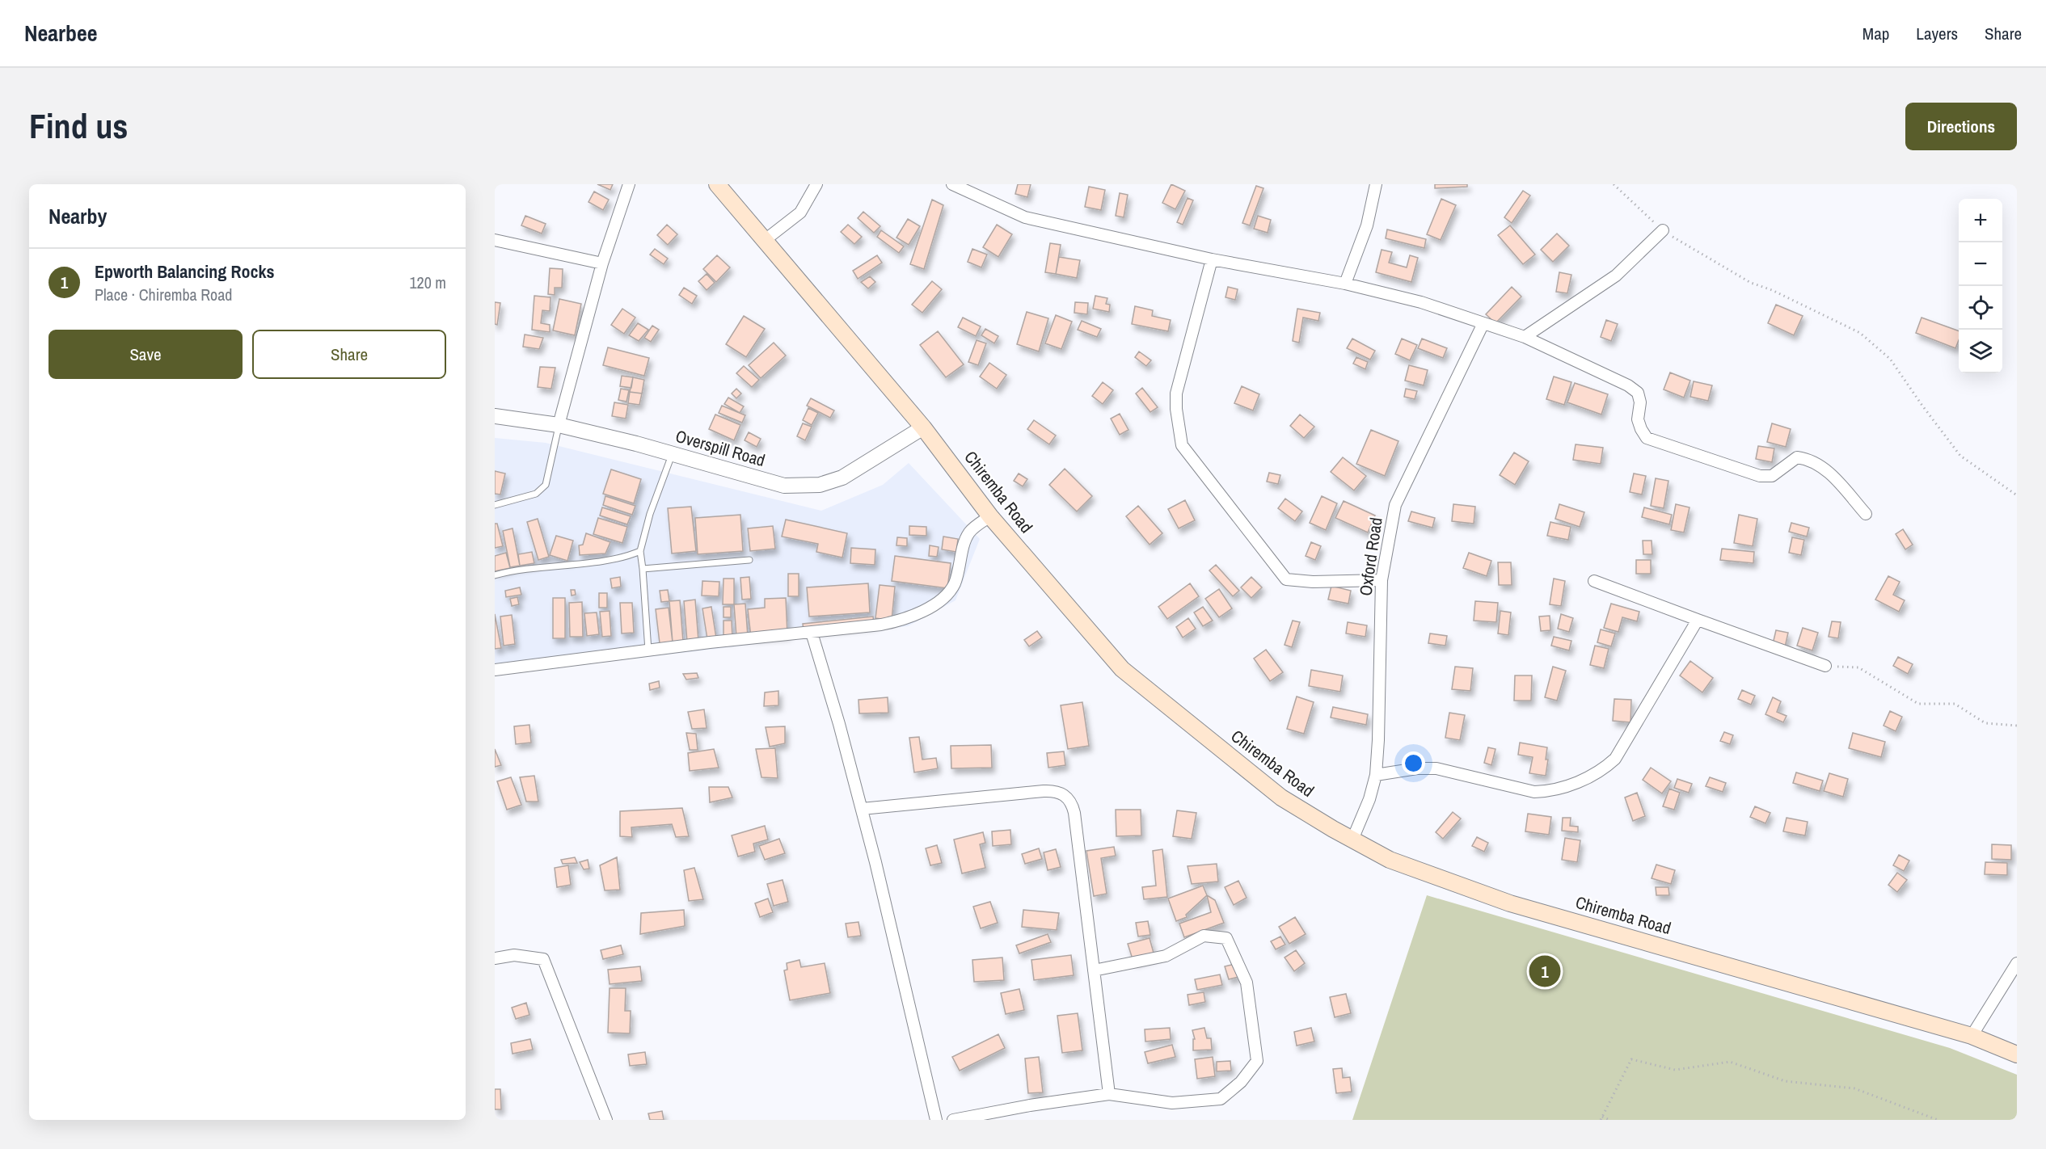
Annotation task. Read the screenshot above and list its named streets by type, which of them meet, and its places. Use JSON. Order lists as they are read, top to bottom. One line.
{"streets":{"main road":["Chiremba Road"],"street":["Overspill Road","Oxford Road"]},"crossings":[["Overspill Road","Chiremba Road"],["Chiremba Road","Oxford Road"]],"page":{"header":"Nearbee","nav":["Map","Layers","Share"],"buttons":["Directions",["Save","Share"]],"title":"Find us","heading":"Nearby","map_buttons":["+","−"],"list":[{"mark":"1","name":"Epworth Balancing Rocks","note":"Place · Chiremba Road","value":"120 m"}],"pins":"1"}}
